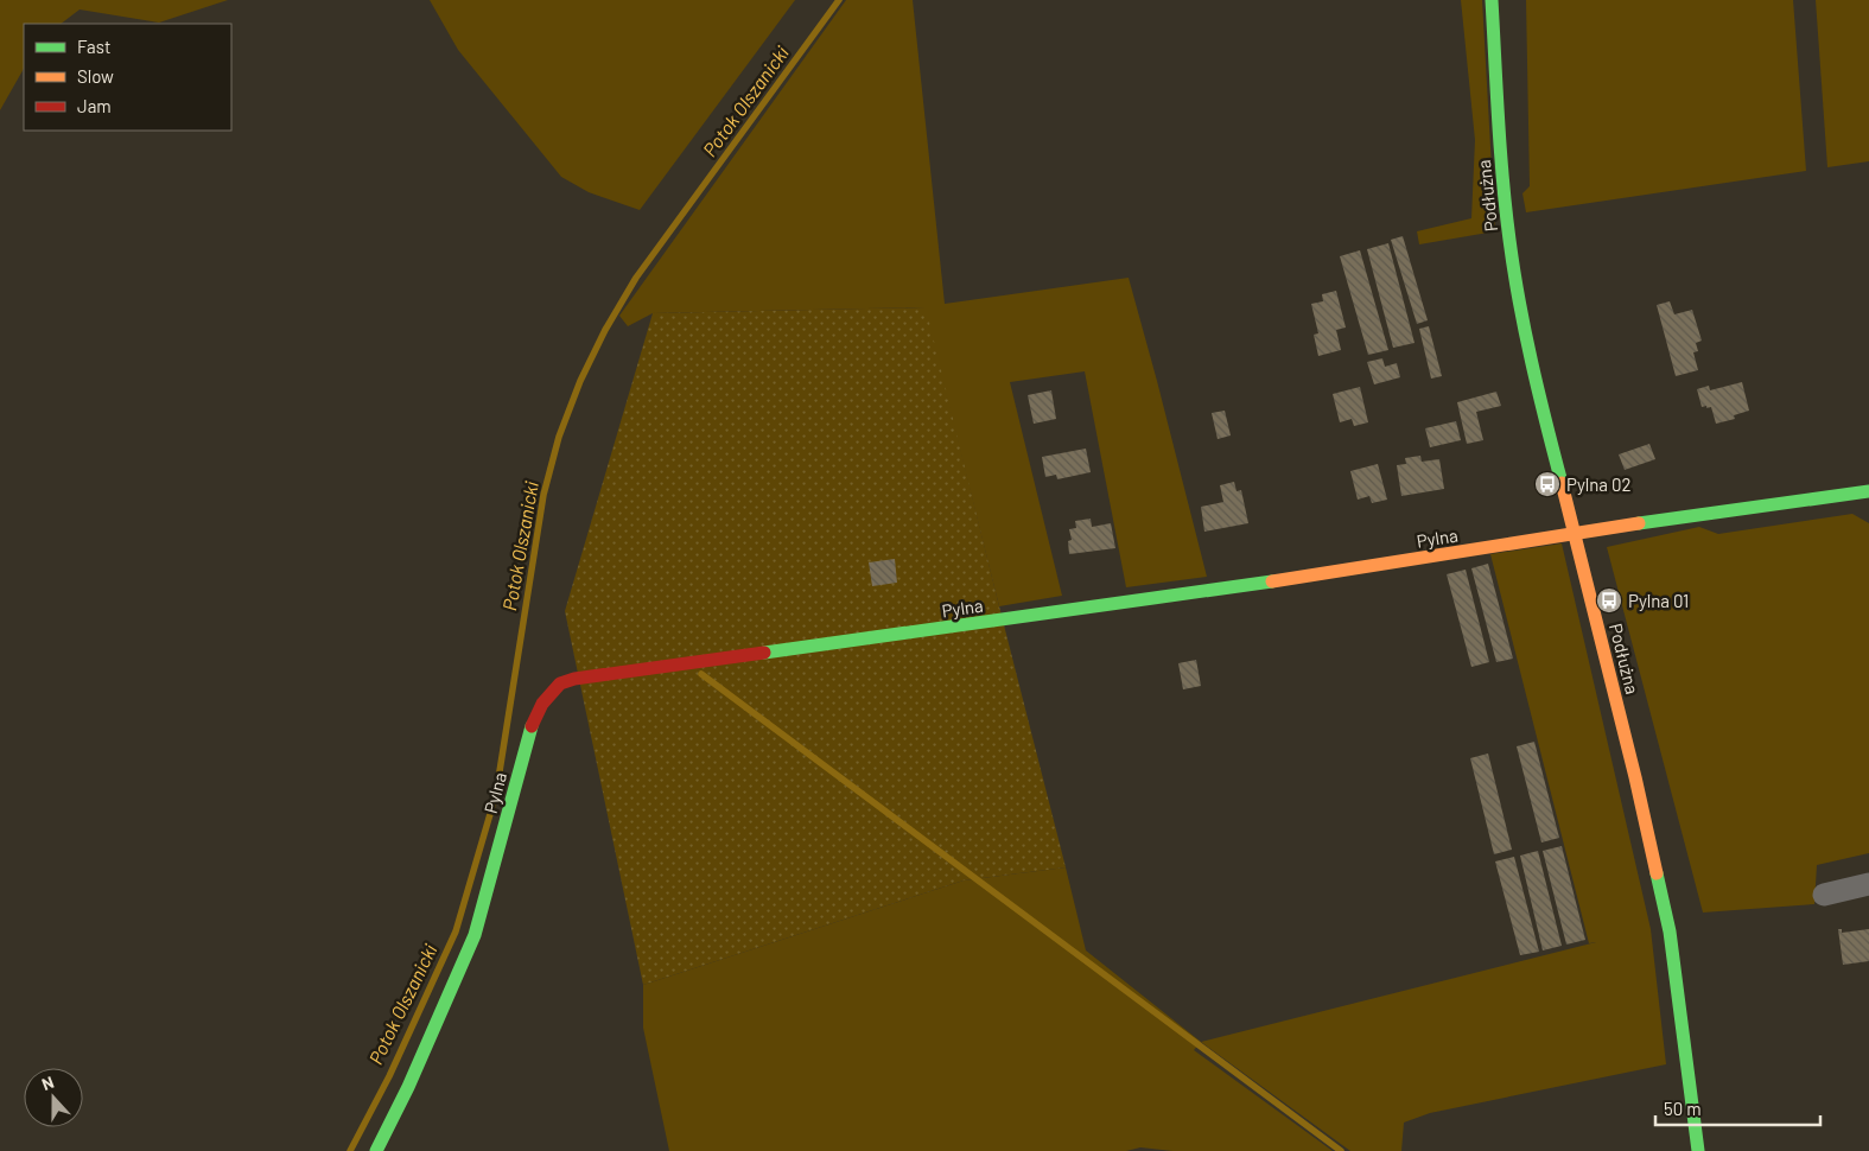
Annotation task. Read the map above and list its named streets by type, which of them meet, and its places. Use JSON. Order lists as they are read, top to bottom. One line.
{"streets":{"street":["Podłużna","Pylna"]},"crossings":[["Podłużna","Pylna"]],"water":["Potok Olszanicki"],"places":{"bus stop":["Pylna 02","Pylna 01"]},"legend":["Fast","Slow","Jam"],"scale_bar":"50 m","north":"top"}
